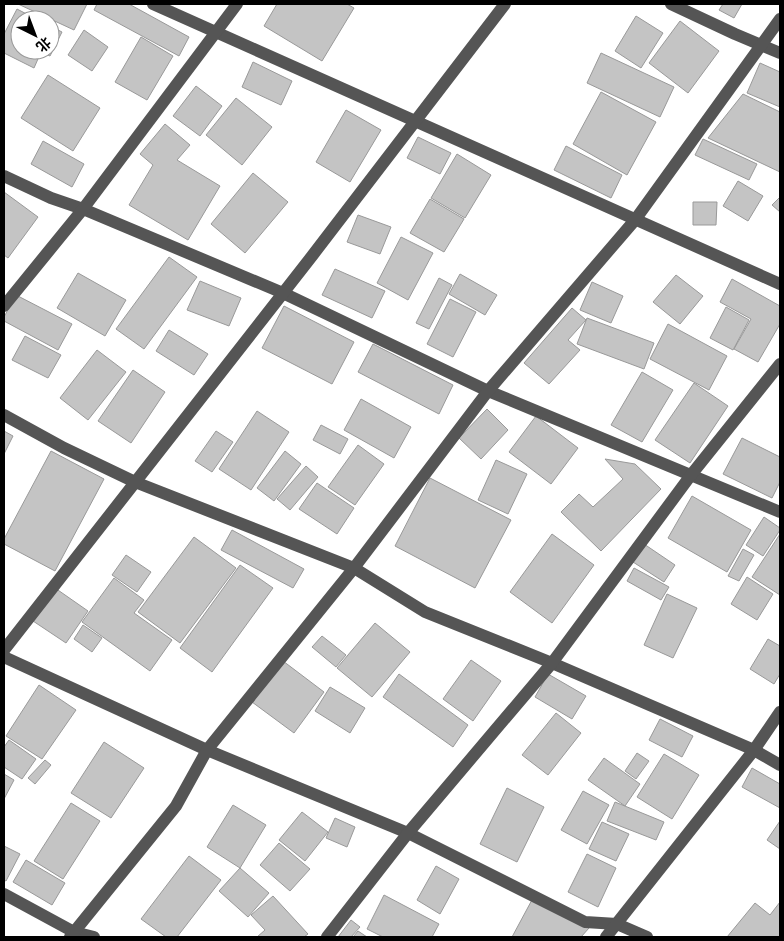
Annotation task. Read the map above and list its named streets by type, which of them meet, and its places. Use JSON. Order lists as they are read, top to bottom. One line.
{"north":"bottom right"}
